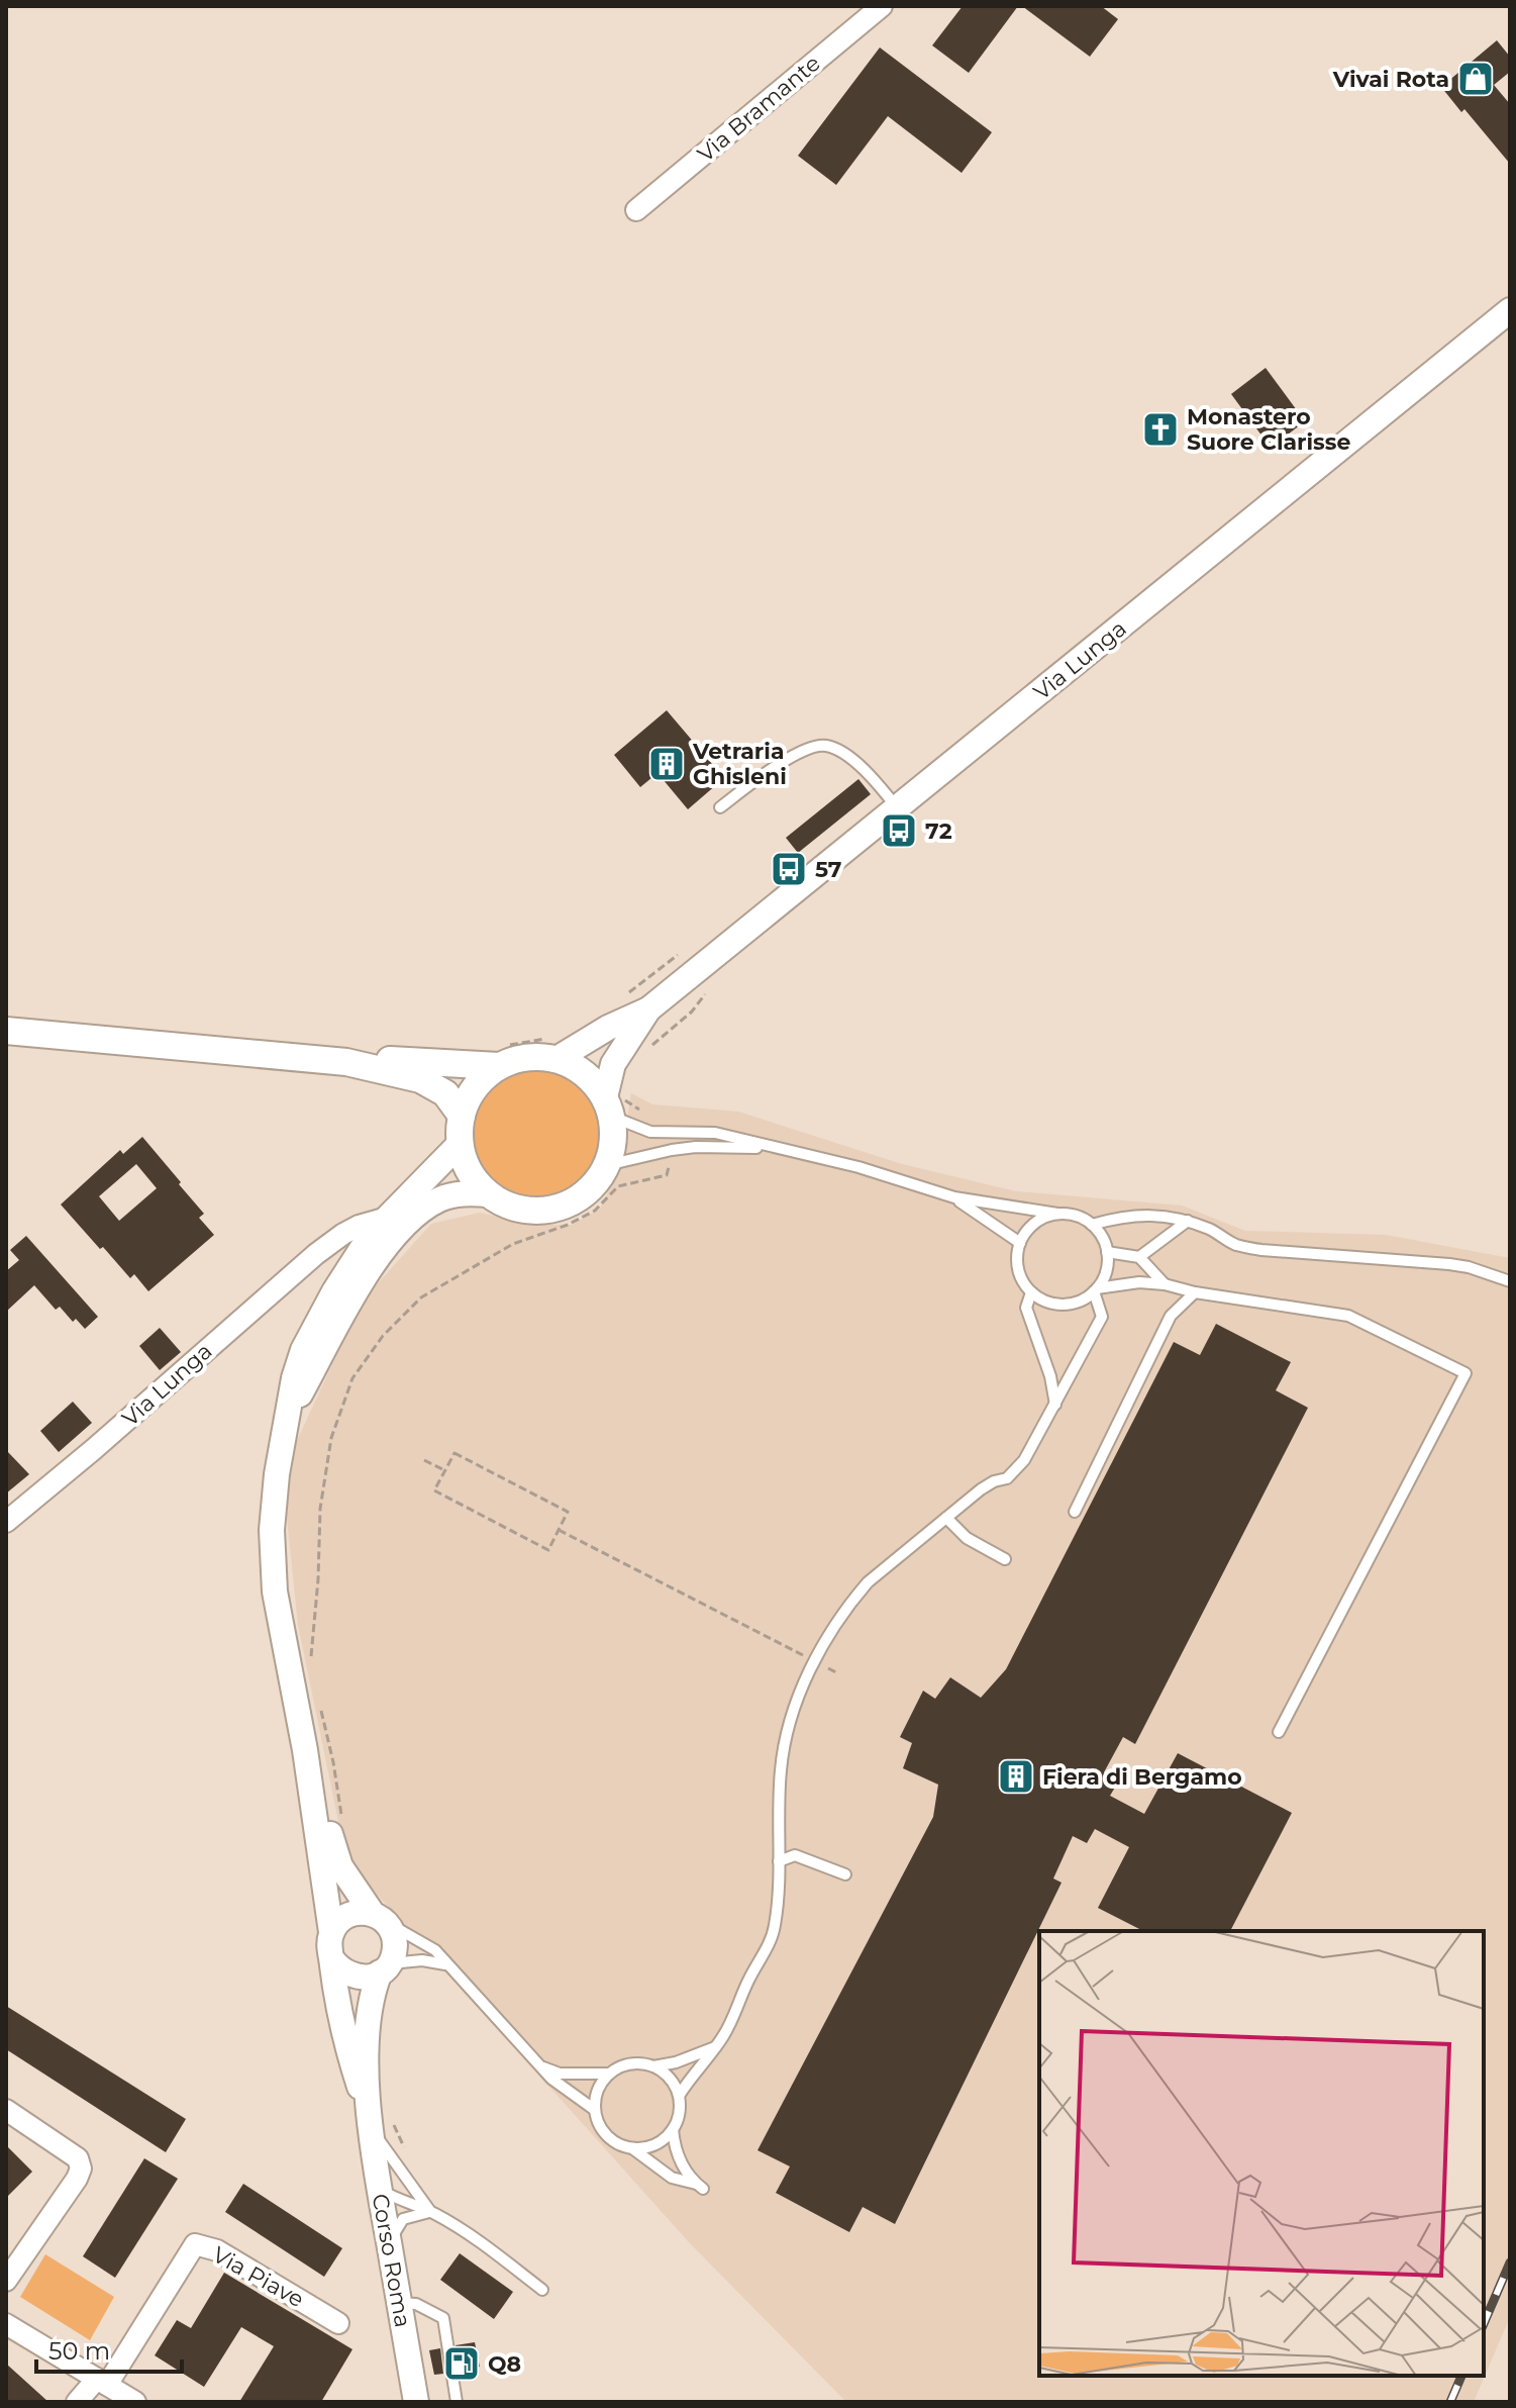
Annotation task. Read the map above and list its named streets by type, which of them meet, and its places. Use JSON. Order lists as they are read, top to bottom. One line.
{"streets":{"main road":["Via Lunga"],"street":["Via Bramante","Corso Roma","Via Piave"]},"crossings":[["Via Lunga","Corso Roma"]],"places":{"shop":["Vivai Rota"],"church":["Monastero Suore Clarisse"],"building":["Vetraria Ghisleni","Fiera di Bergamo"],"bus stop":["72","57"],"fuel station":["Q8"]},"scale_bar":"50 m"}
